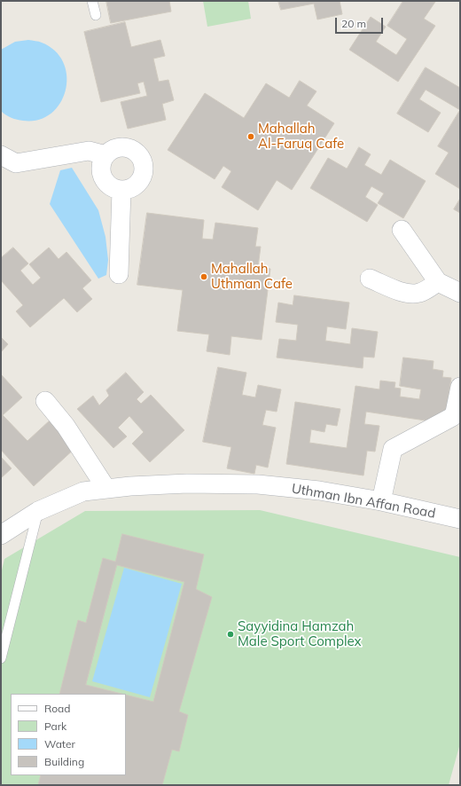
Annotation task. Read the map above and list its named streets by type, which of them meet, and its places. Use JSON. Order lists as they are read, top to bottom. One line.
{"streets":{"street":["Uthman Ibn Affan Road"]},"places":["Mahallah Al-Faruq Cafe","Mahallah Uthman Cafe","Sayyidina Hamzah Male Sport Complex"],"legend":["Road","Park","Water","Building"],"scale_bar":"20 m"}
